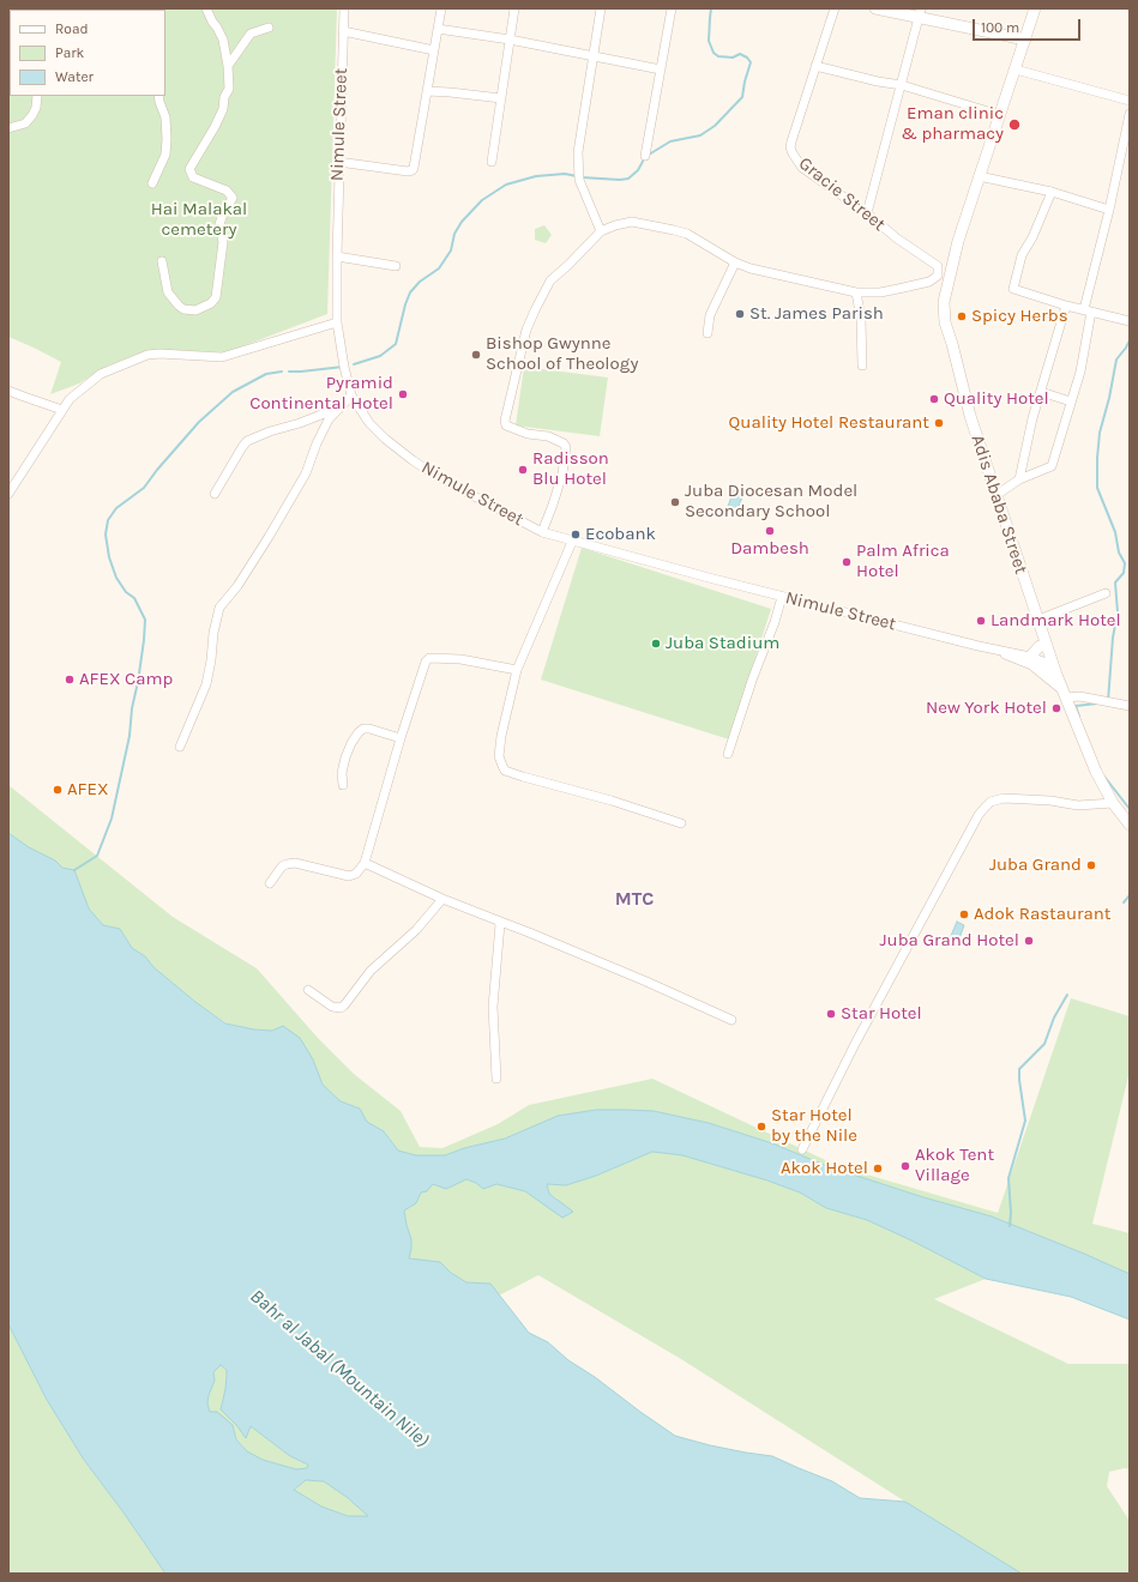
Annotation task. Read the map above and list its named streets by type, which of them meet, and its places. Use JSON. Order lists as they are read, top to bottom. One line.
{"streets":{"street":["Nimule Street","Gracie Street","Adis Ababa Street"]},"crossings":[["Nimule Street","Adis Ababa Street"],["Gracie Street","Adis Ababa Street"]],"districts":["MTC"],"water":["Bahr al Jabal (Mountain Nile)"],"parks":["Hai Malakal cemetery"],"places":["Eman clinic & pharmacy","St. James Parish","Spicy Herbs","Bishop Gwynne School of Theology","Pyramid Continental Hotel","Quality Hotel","Quality Hotel Restaurant","Radisson Blu Hotel","Juba Diocesan Model Secondary School","Dambesh","Ecobank","Palm Africa Hotel","Landmark Hotel","Juba Stadium","AFEX Camp","New York Hotel","AFEX","Juba Grand","Adok Rastaurant","Juba Grand Hotel","Star Hotel","Star Hotel by the Nile","Akok Tent Village","Akok Hotel"],"legend":["Road","Park","Water"],"scale_bar":"100 m"}
